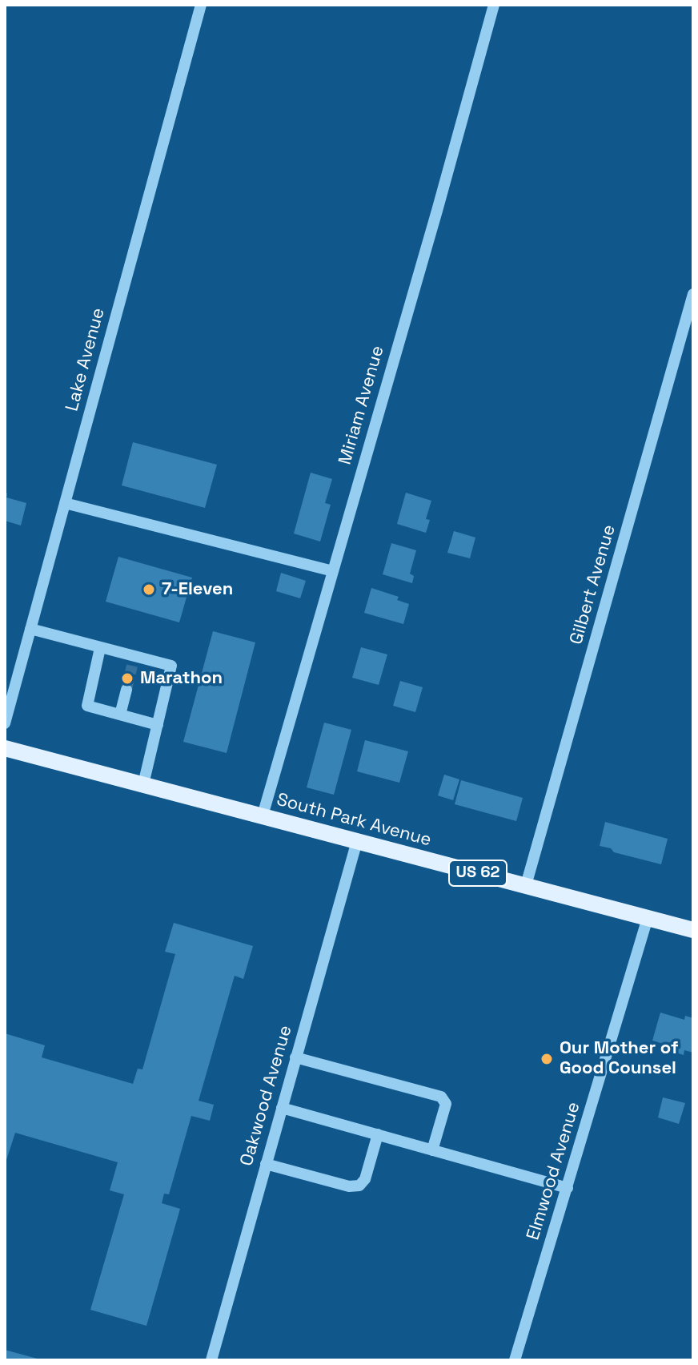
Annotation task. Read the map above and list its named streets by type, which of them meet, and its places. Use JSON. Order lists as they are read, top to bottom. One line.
{"streets":{"main road":["South Park Avenue","US 62"],"street":["Lake Avenue","Miriam Avenue","Gilbert Avenue","Oakwood Avenue","Elmwood Avenue"]},"crossings":[["Miriam Avenue","South Park Avenue"],["Gilbert Avenue","South Park Avenue"],["South Park Avenue","Oakwood Avenue"],["South Park Avenue","Elmwood Avenue"]],"places":["7-Eleven","Marathon","Our Mother of Good Counsel"]}
